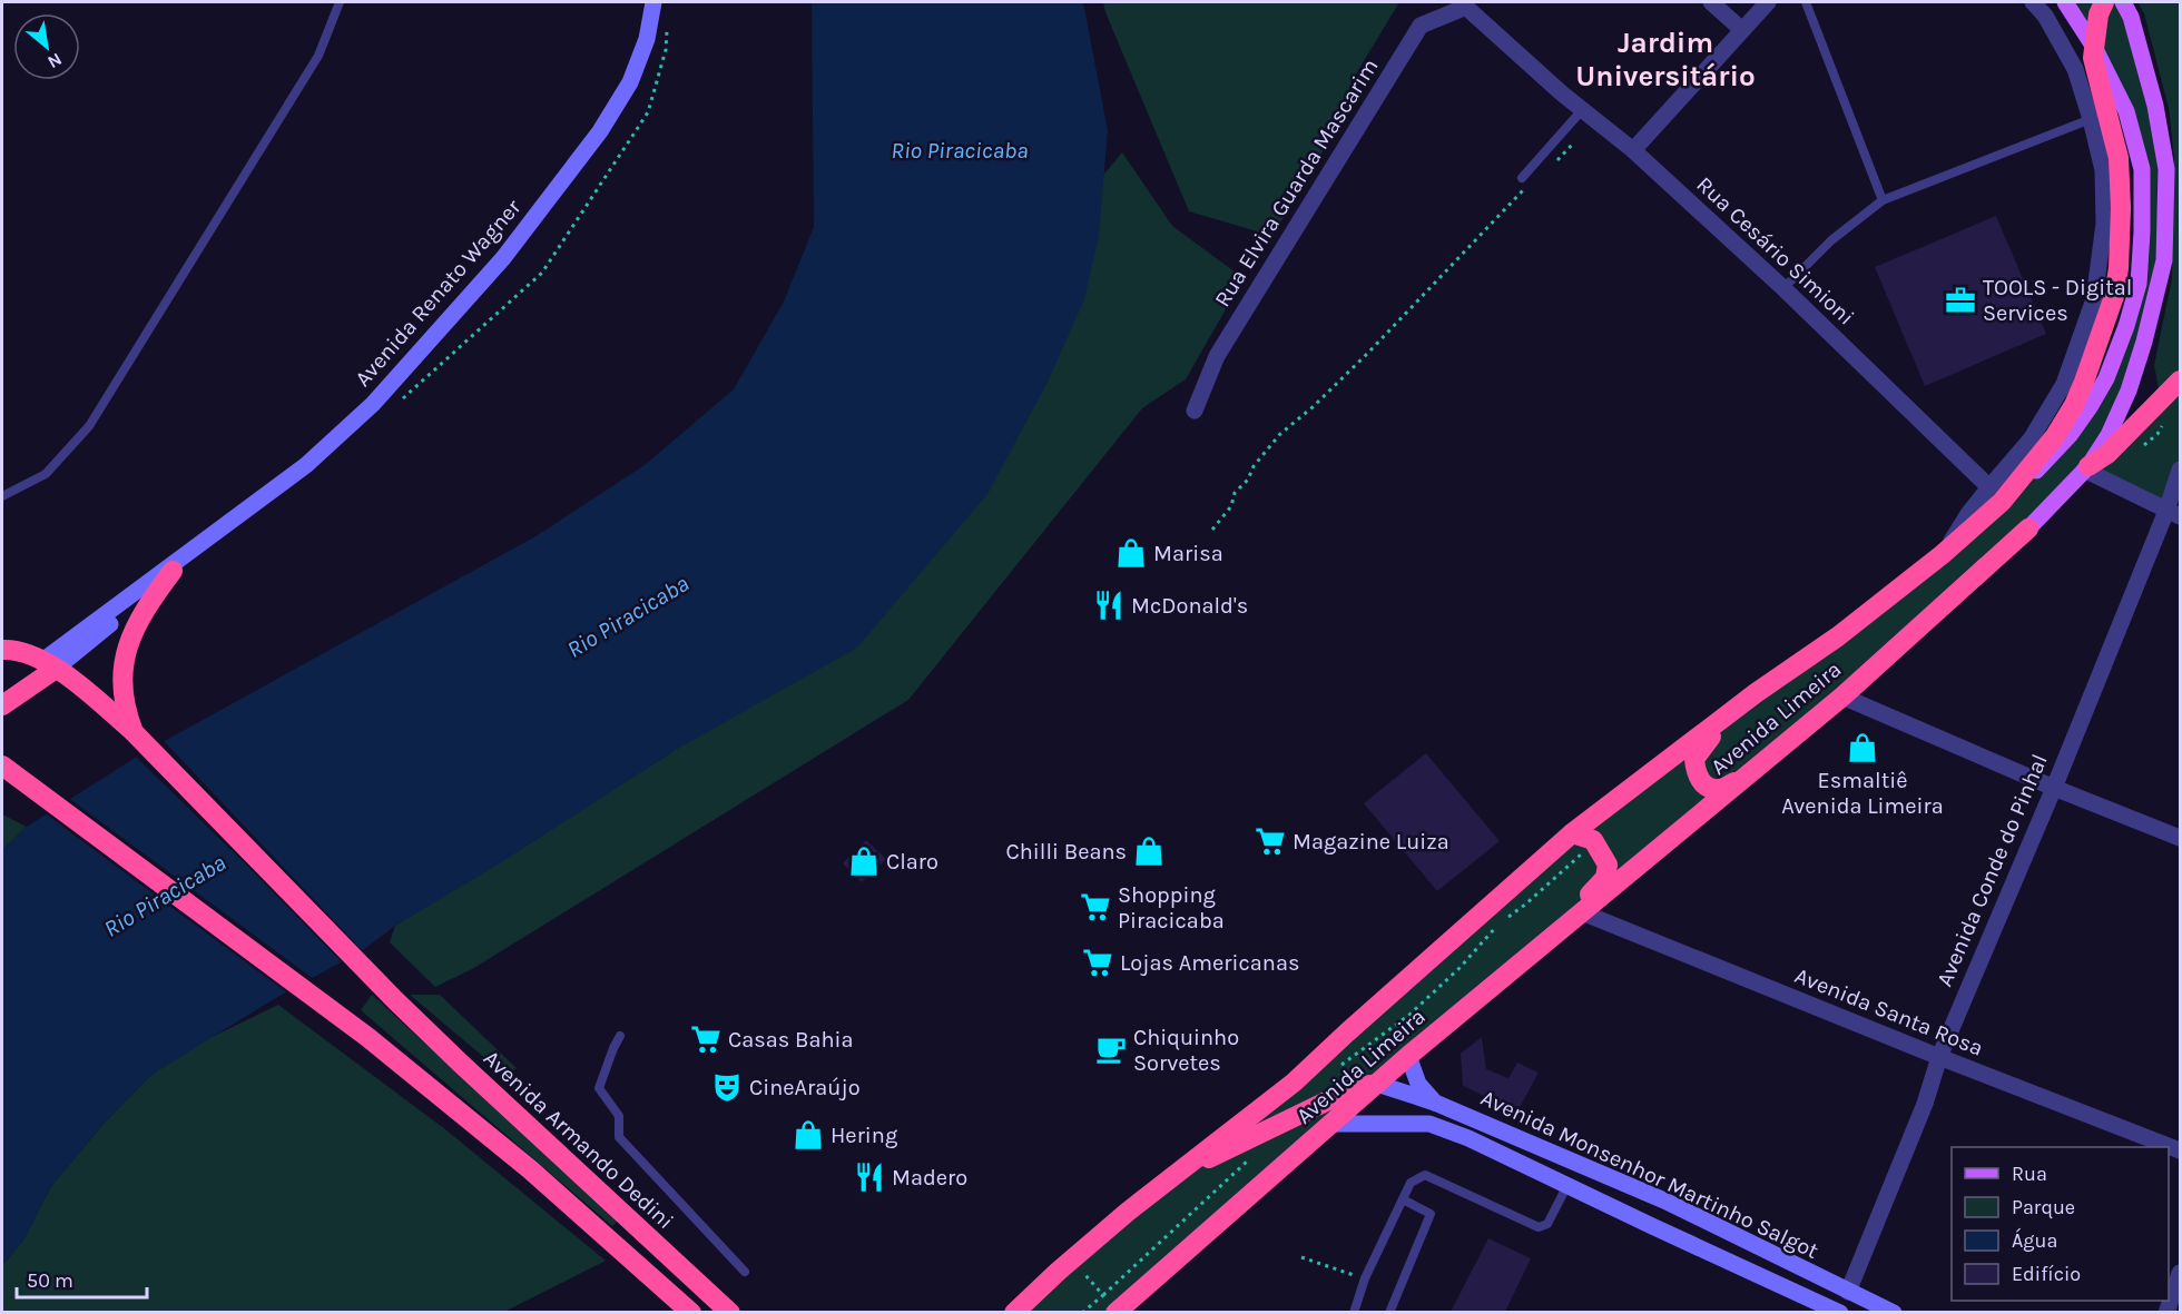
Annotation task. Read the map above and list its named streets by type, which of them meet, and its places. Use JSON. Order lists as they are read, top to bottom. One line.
{"streets":{"highway":["Avenida Limeira","Avenida Armando Dedini"],"main road":["Avenida Renato Wagner","Avenida Monsenhor Martinho Salgot"],"street":["Rua Elvira Guarda Mascarim","Rua Cesário Simioni","Avenida Conde do Pinhal","Avenida Santa Rosa"]},"crossings":[["Rua Elvira Guarda Mascarim","Rua Cesário Simioni"],["Rua Cesário Simioni","Avenida Limeira"],["Avenida Renato Wagner","Avenida Armando Dedini"],["Avenida Limeira","Avenida Santa Rosa"],["Avenida Limeira","Avenida Monsenhor Martinho Salgot"],["Avenida Conde do Pinhal","Avenida Santa Rosa"],["Avenida Conde do Pinhal","Avenida Monsenhor Martinho Salgot"]],"districts":["Jardim Universitário"],"water":["Rio Piracicaba"],"places":{"office":["TOOLS - Digital Services"],"shop":["Marisa","Esmaltiê Avenida Limeira","Chilli Beans","Claro","Hering"],"restaurant":["McDonald's","Madero"],"supermarket":["Magazine Luiza","Shopping Piracicaba","Lojas Americanas","Casas Bahia"],"cafe":["Chiquinho Sorvetes"],"theatre":["CineAraújo"]},"legend":["Rua","Parque","Água","Edifício"],"scale_bar":"50 m","north":"bottom right"}
